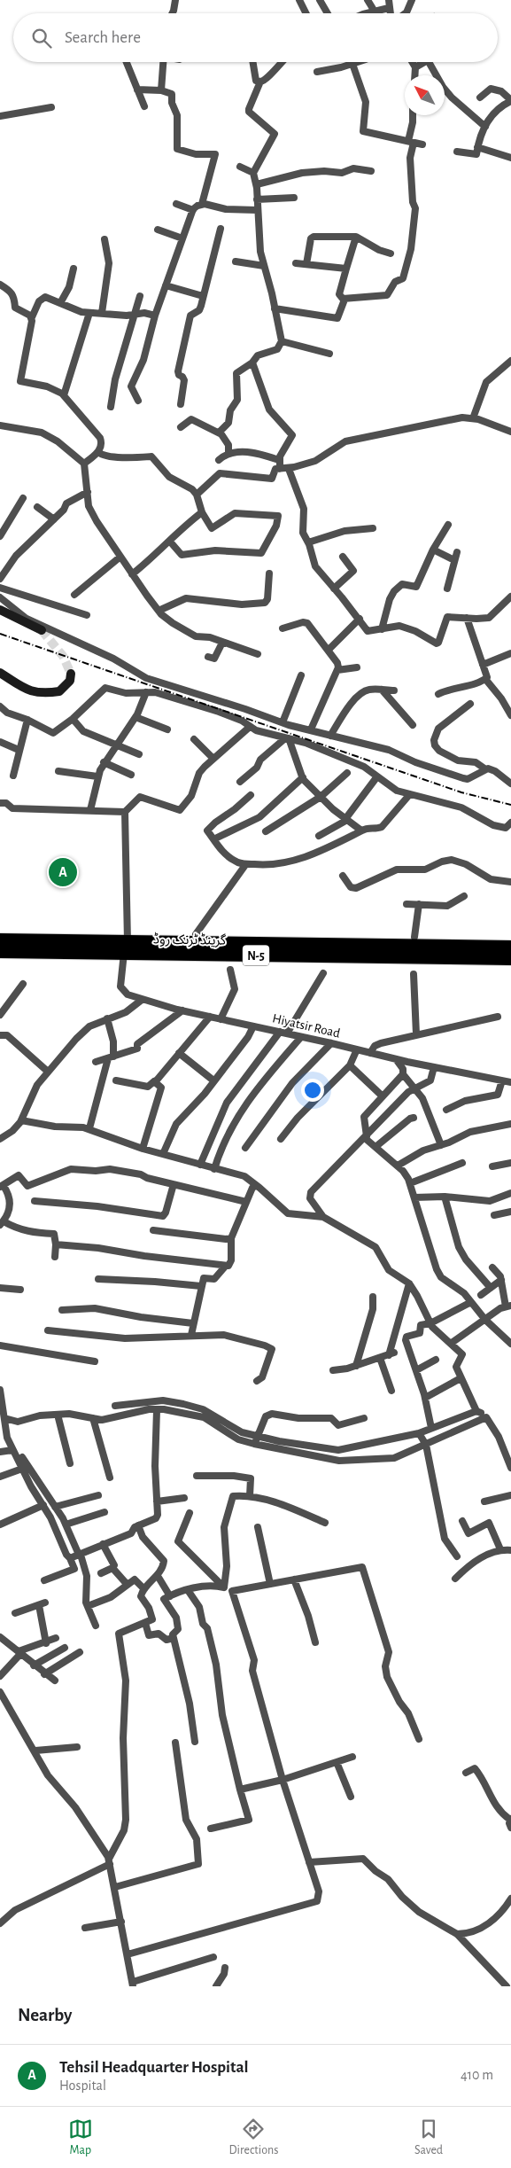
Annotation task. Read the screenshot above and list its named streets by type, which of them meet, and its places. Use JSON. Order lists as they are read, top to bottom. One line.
{"streets":{"highway":["گرینڈ ٹرنک روڈ","N-5"],"street":["Hiyatsir Road"]},"crossings":[["گرینڈ ٹرنک روڈ","Hiyatsir Road"]],"north":"top left","page":{"search":"Search here","pins":"A","heading":"Nearby","list":[{"mark":"A","name":"Tehsil Headquarter Hospital","note":"Hospital","value":"410 m"}],"nav":["Map","Directions","Saved"]}}
